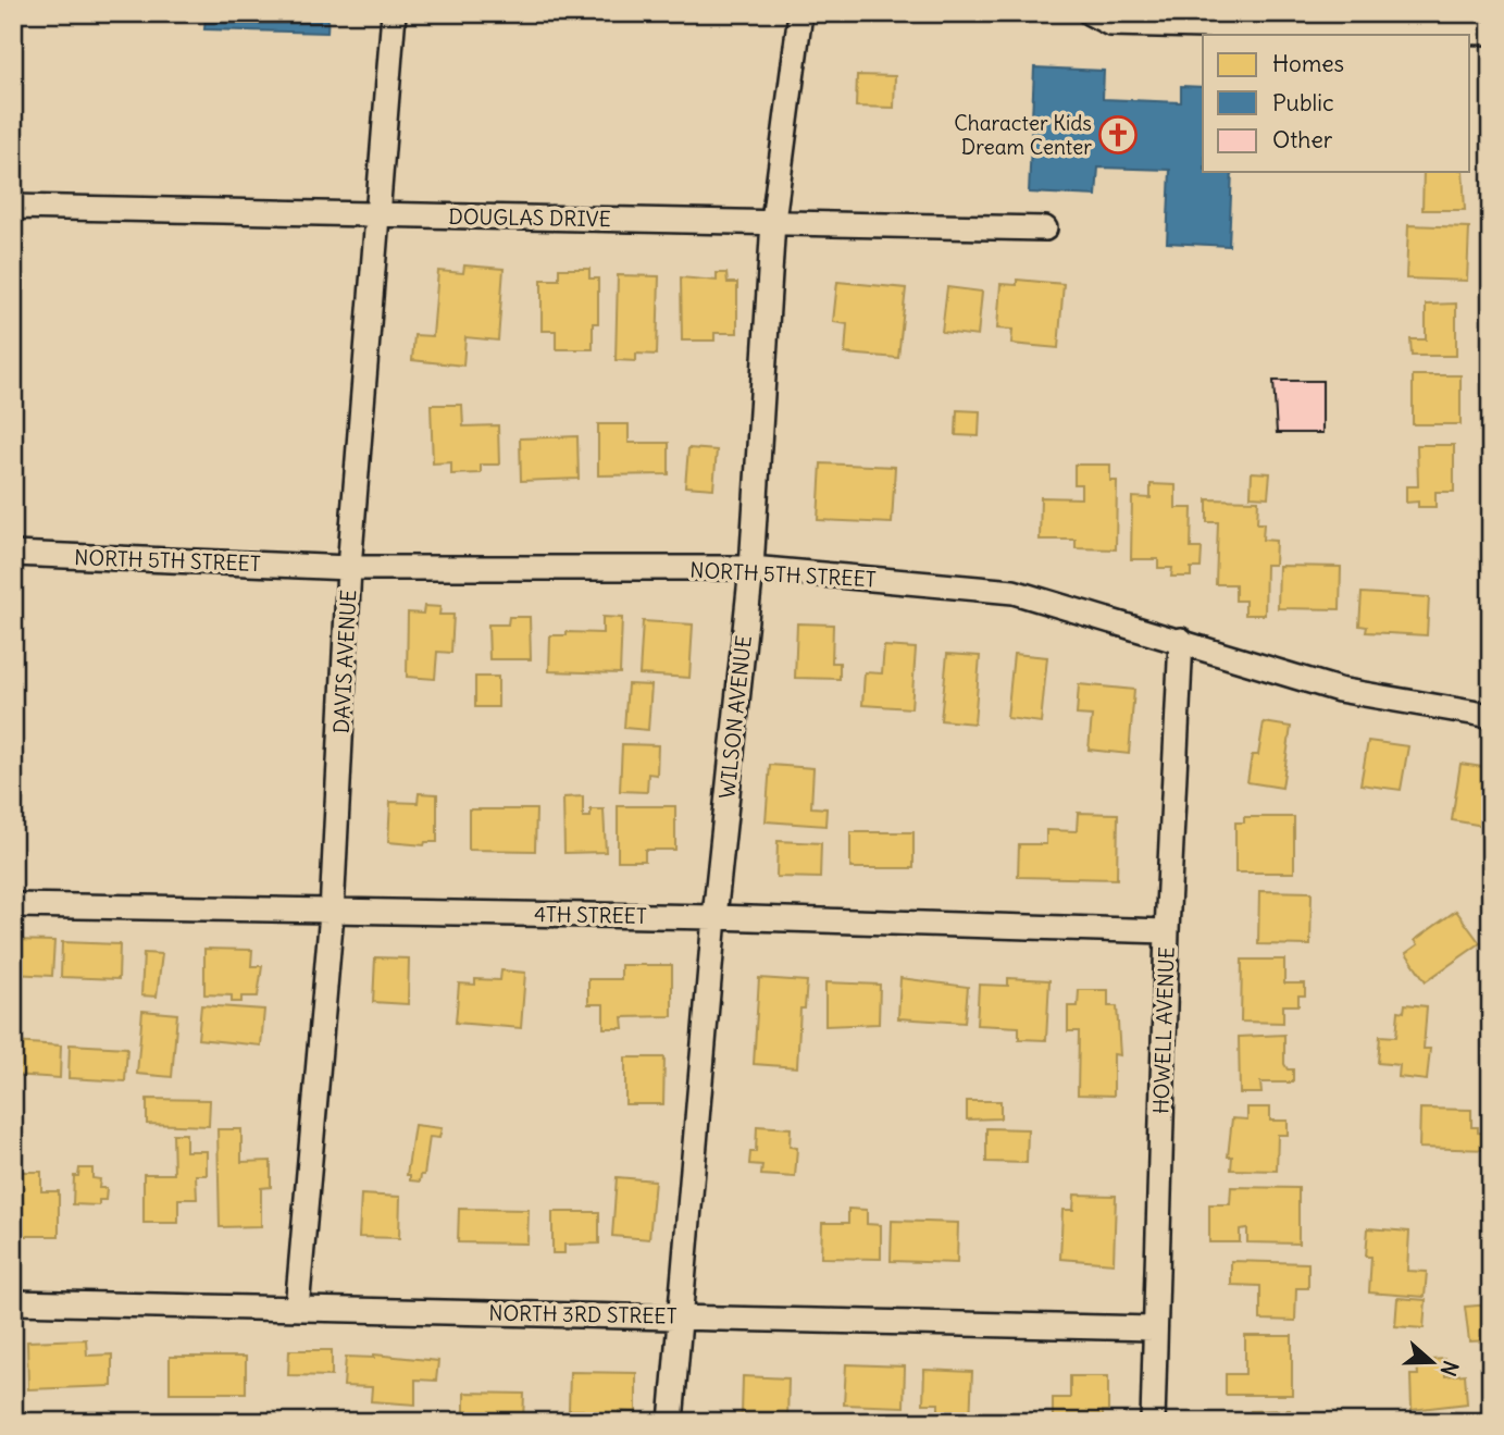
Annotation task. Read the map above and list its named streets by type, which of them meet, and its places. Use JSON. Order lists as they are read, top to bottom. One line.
{"streets":{"street":["DOUGLAS DRIVE","NORTH 5TH STREET","DAVIS AVENUE","WILSON AVENUE","4TH STREET","HOWELL AVENUE","NORTH 3RD STREET"]},"crossings":[["DOUGLAS DRIVE","DAVIS AVENUE"],["DOUGLAS DRIVE","WILSON AVENUE"],["NORTH 5TH STREET","DAVIS AVENUE"],["NORTH 5TH STREET","WILSON AVENUE"],["NORTH 5TH STREET","HOWELL AVENUE"],["DAVIS AVENUE","4TH STREET"],["DAVIS AVENUE","NORTH 3RD STREET"],["WILSON AVENUE","4TH STREET"],["WILSON AVENUE","NORTH 3RD STREET"],["4TH STREET","HOWELL AVENUE"],["HOWELL AVENUE","NORTH 3RD STREET"]],"places":{"church":["Character Kids Dream Center"]},"legend":["Homes","Public","Other"],"north":"right"}
